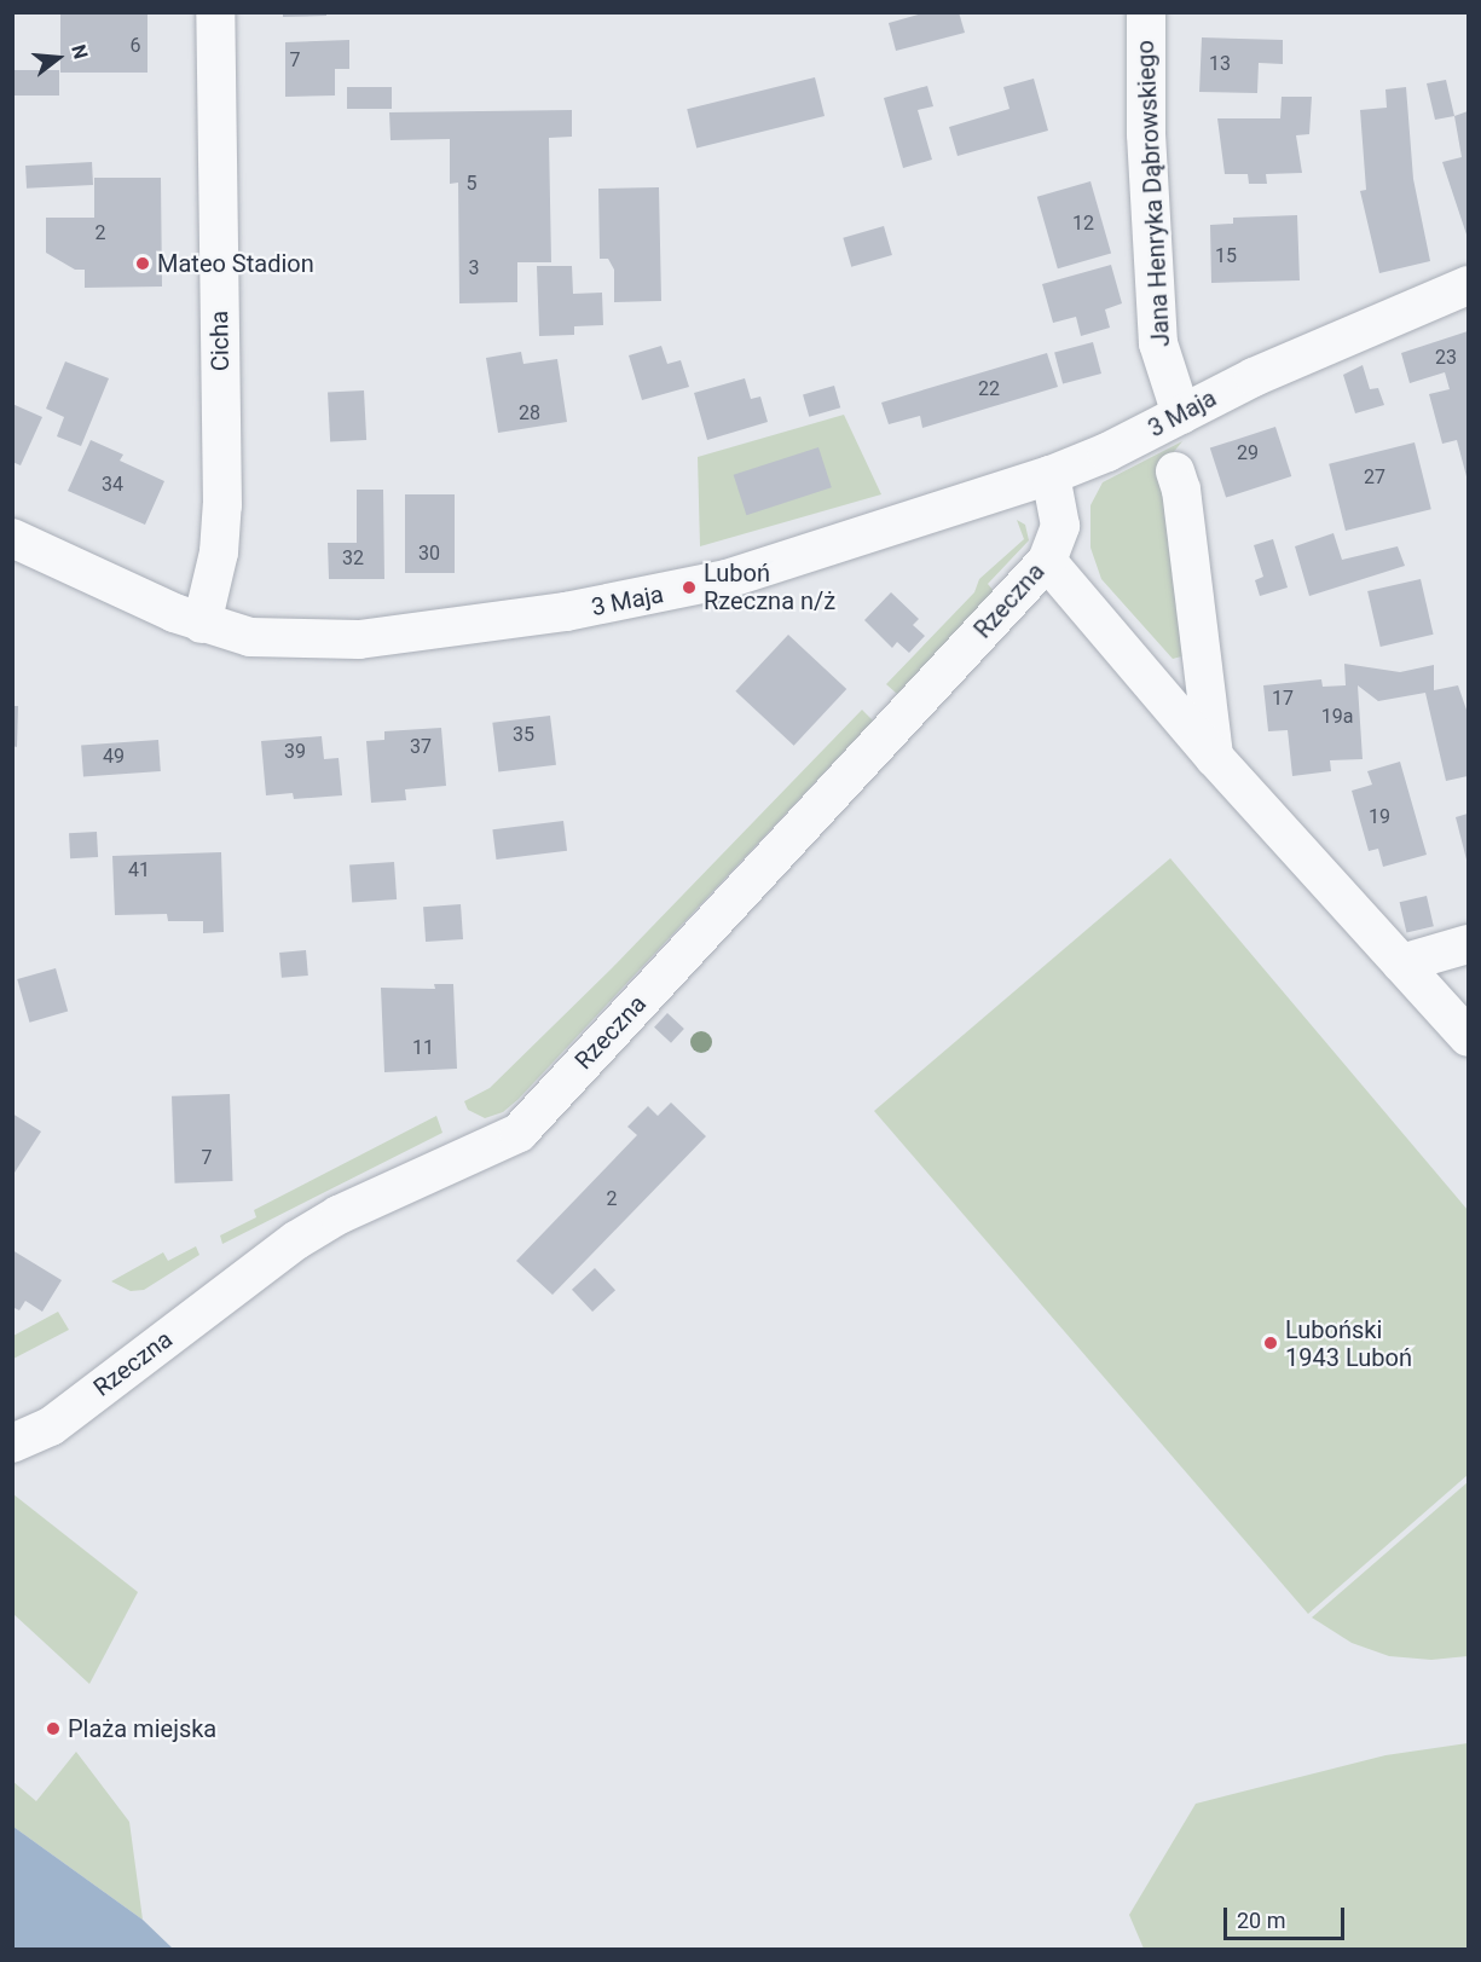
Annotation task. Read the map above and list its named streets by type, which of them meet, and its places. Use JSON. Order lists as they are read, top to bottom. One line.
{"streets":{"street":["Jana Henryka Dąbrowskiego","Cicha","3 Maja","Rzeczna"]},"crossings":[["Jana Henryka Dąbrowskiego","3 Maja"],["Cicha","3 Maja"],["3 Maja","Rzeczna"]],"places":["Mateo Stadion","Luboń Rzeczna n/ż","Luboński 1943 Luboń","Plaża miejska"],"house_numbers":["6","7","13","5","12","2","15","3","23","22","28","29","27","34","30","32","17","19a","35","37","39","49","19","41","11","7","2"],"scale_bar":"20 m","north":"right"}
